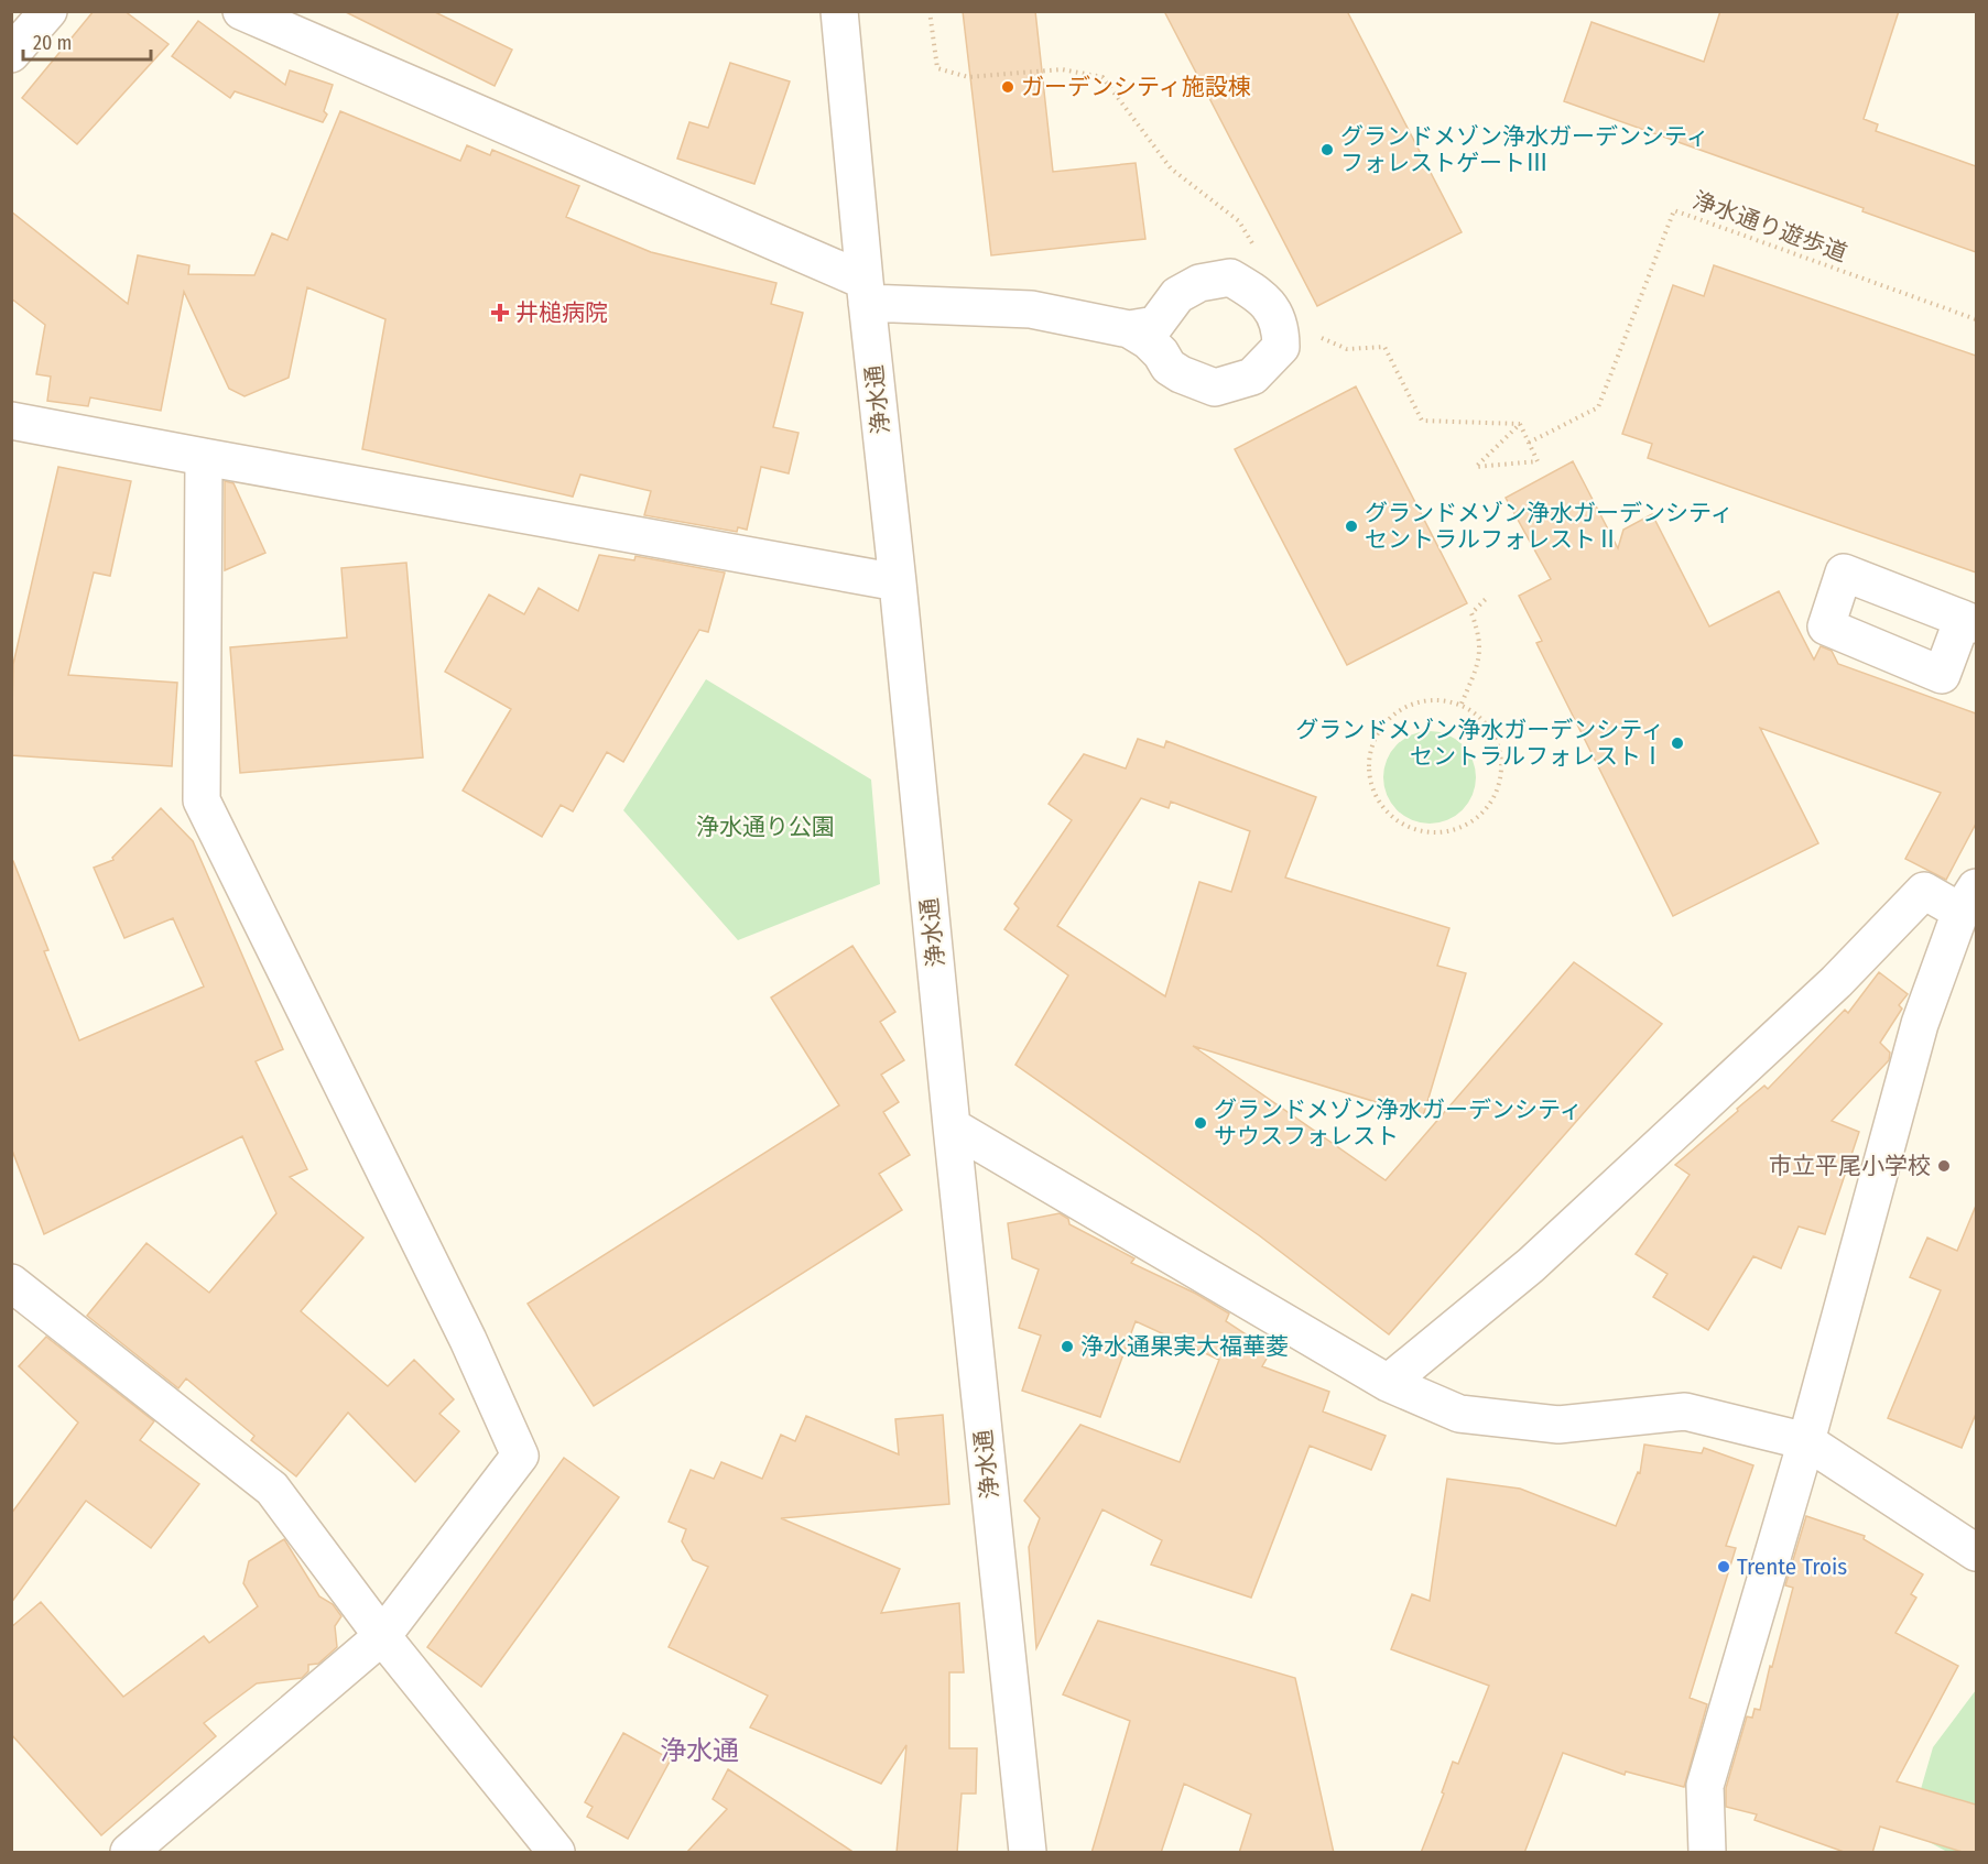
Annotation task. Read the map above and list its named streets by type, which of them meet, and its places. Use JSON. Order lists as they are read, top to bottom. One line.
{"streets":{"street":["浄水通"],"path":["浄水通り遊歩道"]},"districts":["浄水通"],"parks":["浄水通り公園"],"places":{"other":["ガーデンシティ施設棟","グランドメゾン浄水ガーデンシティ フォレストゲートⅢ","グランドメゾン浄水ガーデンシティ セントラルフォレストⅡ","グランドメゾン浄水ガーデンシティ セントラルフォレストⅠ","グランドメゾン浄水ガーデンシティ サウスフォレスト","市立平尾小学校","浄水通果実大福華菱","Trente Trois"],"health":["井槌病院"]},"scale_bar":"20 m"}
